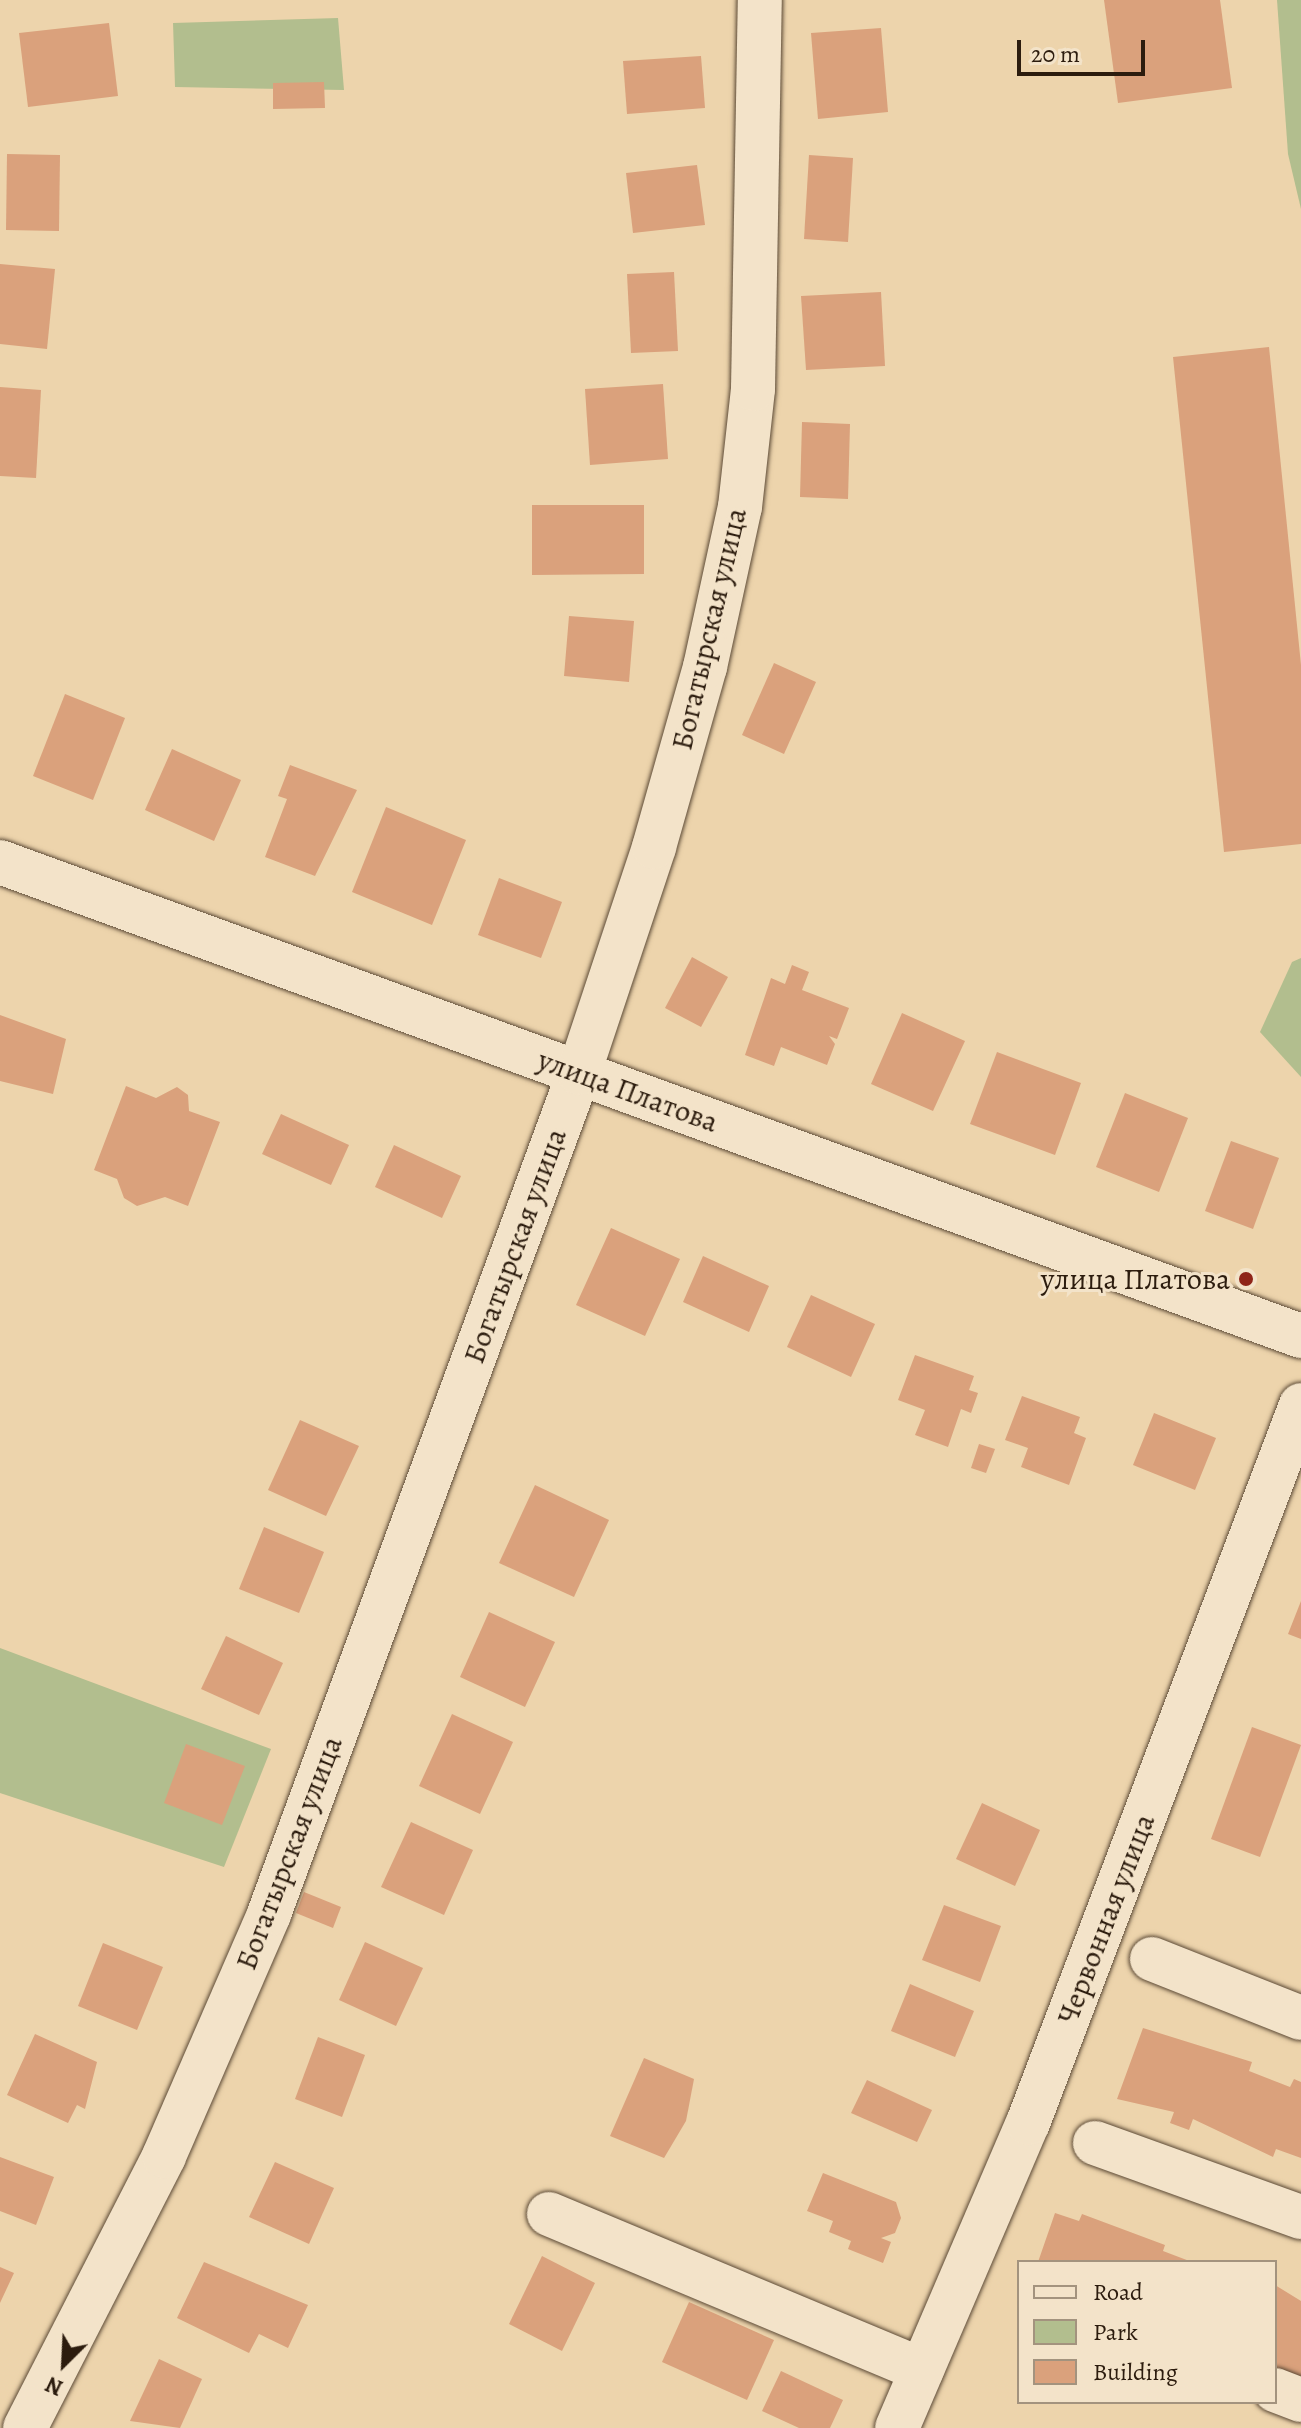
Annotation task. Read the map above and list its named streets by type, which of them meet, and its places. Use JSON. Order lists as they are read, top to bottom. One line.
{"streets":{"street":["Богатырская улица","улица Платова","Червонная улица"]},"crossings":[["Богатырская улица","улица Платова"]],"places":["улица Платова"],"legend":["Road","Park","Building"],"scale_bar":"20 m","north":"bottom left"}
